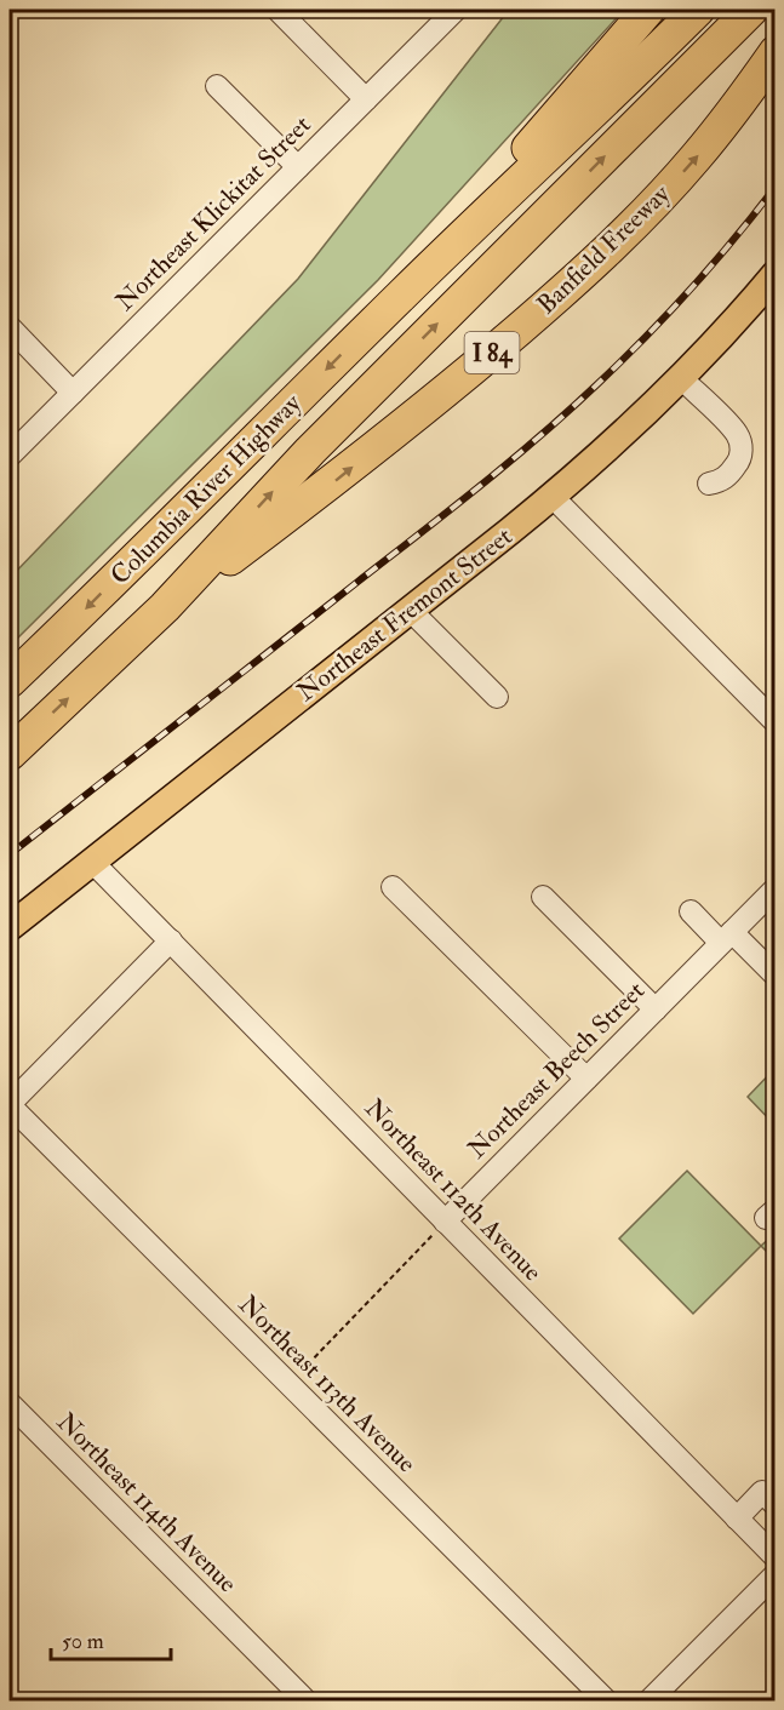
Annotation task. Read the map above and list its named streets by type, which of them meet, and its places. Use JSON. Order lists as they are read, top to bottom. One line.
{"streets":{"highway":["Banfield Freeway","I 84","Columbia River Highway"],"main road":["Northeast Fremont Street"],"street":["Northeast Klickitat Street","Northeast Beech Street","Northeast 112th Avenue","Northeast 113th Avenue","Northeast 114th Avenue"]},"crossings":[["Banfield Freeway","I 84"],["Northeast Fremont Street","Northeast 112th Avenue"],["Northeast Beech Street","Northeast 112th Avenue"]],"scale_bar":"50 m"}
